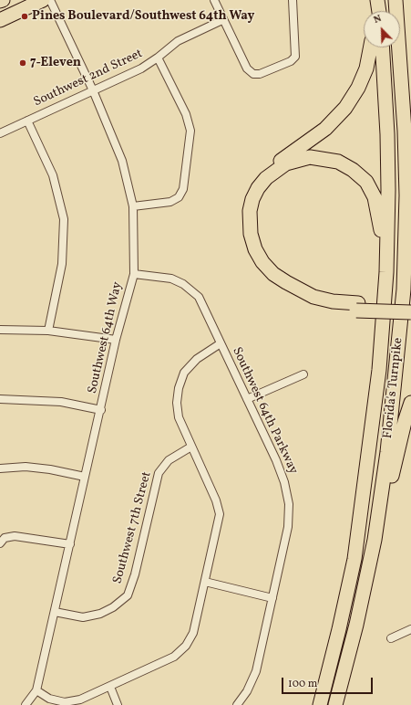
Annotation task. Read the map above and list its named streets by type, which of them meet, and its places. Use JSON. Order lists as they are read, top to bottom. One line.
{"streets":{"highway":["Florida's Turnpike"],"street":["Southwest 2nd Street","Southwest 64th Way","Southwest 64th Parkway","Southwest 7th Street"]},"crossings":[["Southwest 2nd Street","Southwest 64th Way"],["Southwest 64th Way","Southwest 64th Parkway"],["Southwest 64th Way","Southwest 7th Street"]],"places":["Pines Boulevard/Southwest 64th Way","7-Eleven"],"scale_bar":"100 m","north":"top left"}
